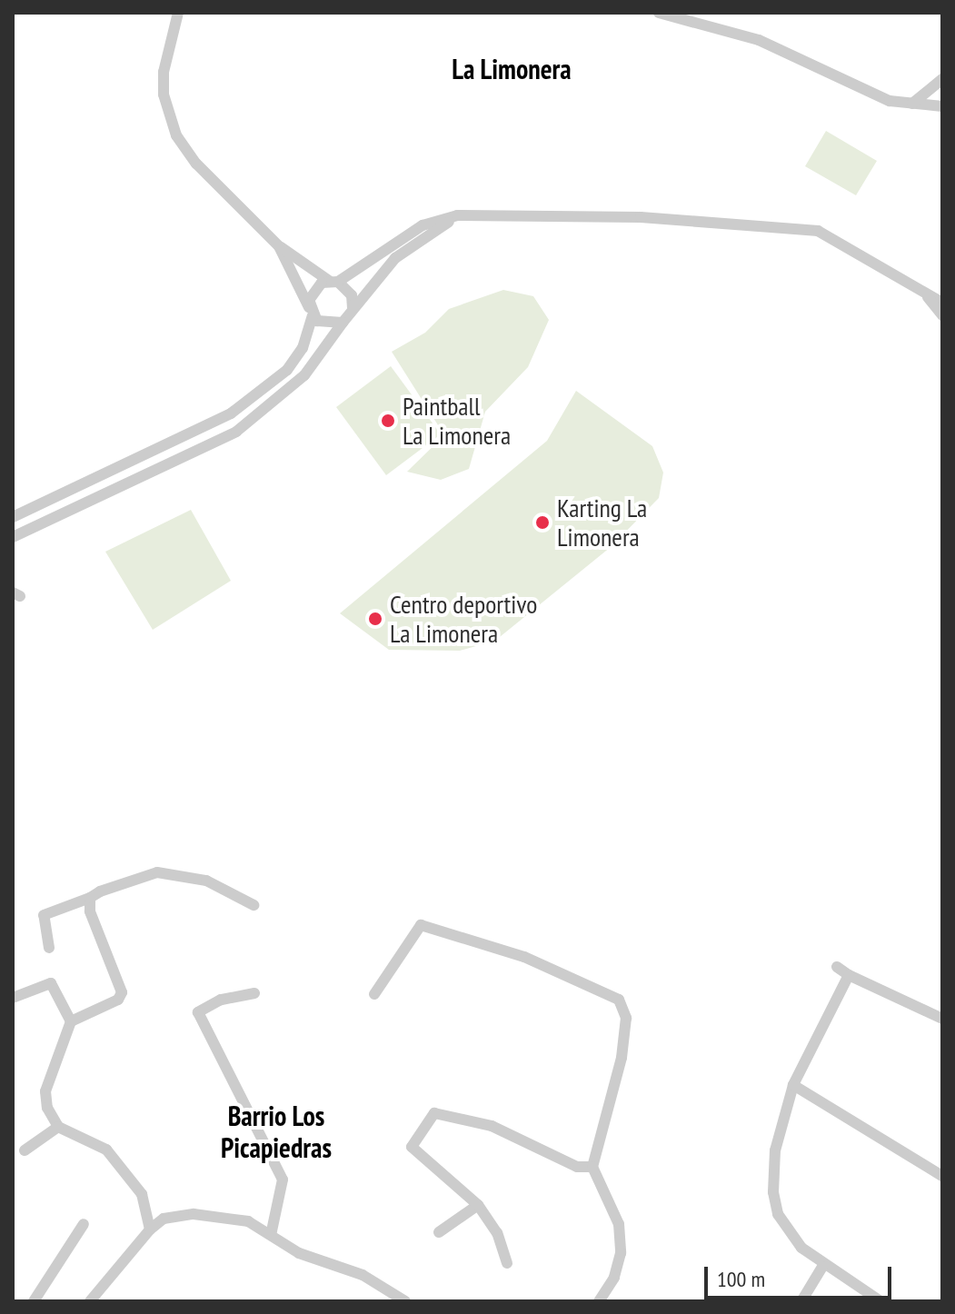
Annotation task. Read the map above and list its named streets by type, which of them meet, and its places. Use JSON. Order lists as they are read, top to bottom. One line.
{"districts":["La Limonera","Barrio Los Picapiedras"],"places":["Paintball La Limonera","Karting La Limonera","Centro deportivo La Limonera"],"scale_bar":"100 m"}
